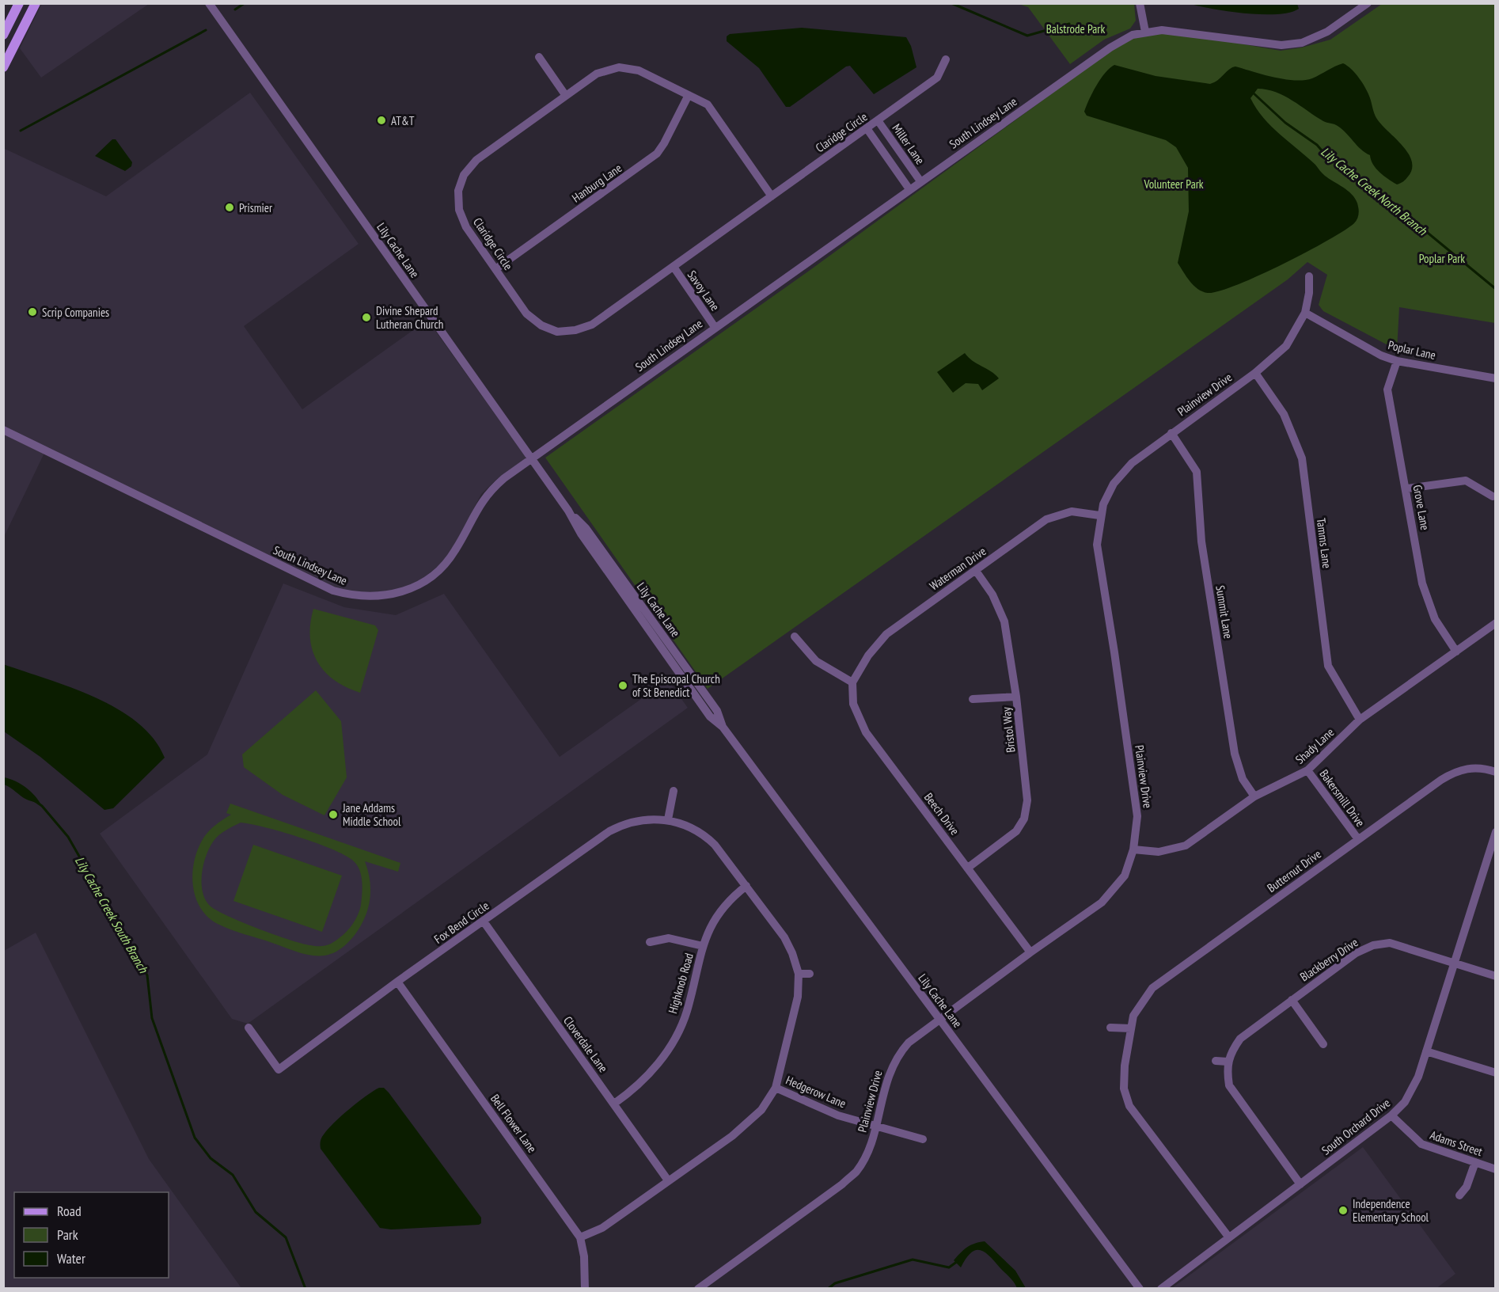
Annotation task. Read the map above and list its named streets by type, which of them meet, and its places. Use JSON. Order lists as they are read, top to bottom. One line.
{"streets":{"street":["South Lindsey Lane","Claridge Circle","Miller Lane","Hanburg Lane","Lily Cache Lane","Savoy Lane","Poplar Lane","Plainview Drive","Grove Lane","Tamms Lane","Waterman Drive","Summit Lane","Bristol Way","Shady Lane","Bakersmill Drive","Beech Drive","Butternut Drive","Fox Bend Circle","Blackberry Drive","Highknob Road","Cloverdale Lane","Hedgerow Lane","Bell Flower Lane","South Orchard Drive","Adams Street"]},"crossings":[["South Lindsey Lane","Miller Lane"],["South Lindsey Lane","Lily Cache Lane"],["South Lindsey Lane","Savoy Lane"],["Claridge Circle","Miller Lane"],["Claridge Circle","Hanburg Lane"],["Claridge Circle","Savoy Lane"],["Lily Cache Lane","Plainview Drive"],["Poplar Lane","Plainview Drive"],["Poplar Lane","Grove Lane"],["Plainview Drive","Tamms Lane"],["Plainview Drive","Waterman Drive"],["Plainview Drive","Summit Lane"],["Plainview Drive","Shady Lane"],["Plainview Drive","Beech Drive"],["Plainview Drive","Hedgerow Lane"],["Grove Lane","Shady Lane"],["Tamms Lane","Shady Lane"],["Waterman Drive","Bristol Way"],["Waterman Drive","Beech Drive"],["Summit Lane","Shady Lane"],["Bristol Way","Beech Drive"],["Shady Lane","Bakersmill Drive"],["Bakersmill Drive","Butternut Drive"],["Butternut Drive","South Orchard Drive"],["Fox Bend Circle","Highknob Road"],["Fox Bend Circle","Cloverdale Lane"],["Fox Bend Circle","Hedgerow Lane"],["Fox Bend Circle","Bell Flower Lane"],["Blackberry Drive","South Orchard Drive"],["Highknob Road","Cloverdale Lane"],["South Orchard Drive","Adams Street"]],"water":["Lily Cache Creek North Branch","Lily Cache Creek South Branch"],"parks":["Balstrode Park","Volunteer Park","Poplar Park"],"places":["AT&T","Prismier","Scrip Companies","Divine Shepard Lutheran Church","The Episcopal Church of St Benedict","Jane Addams Middle School","Independence Elementary School"],"legend":["Road","Park","Water"]}
